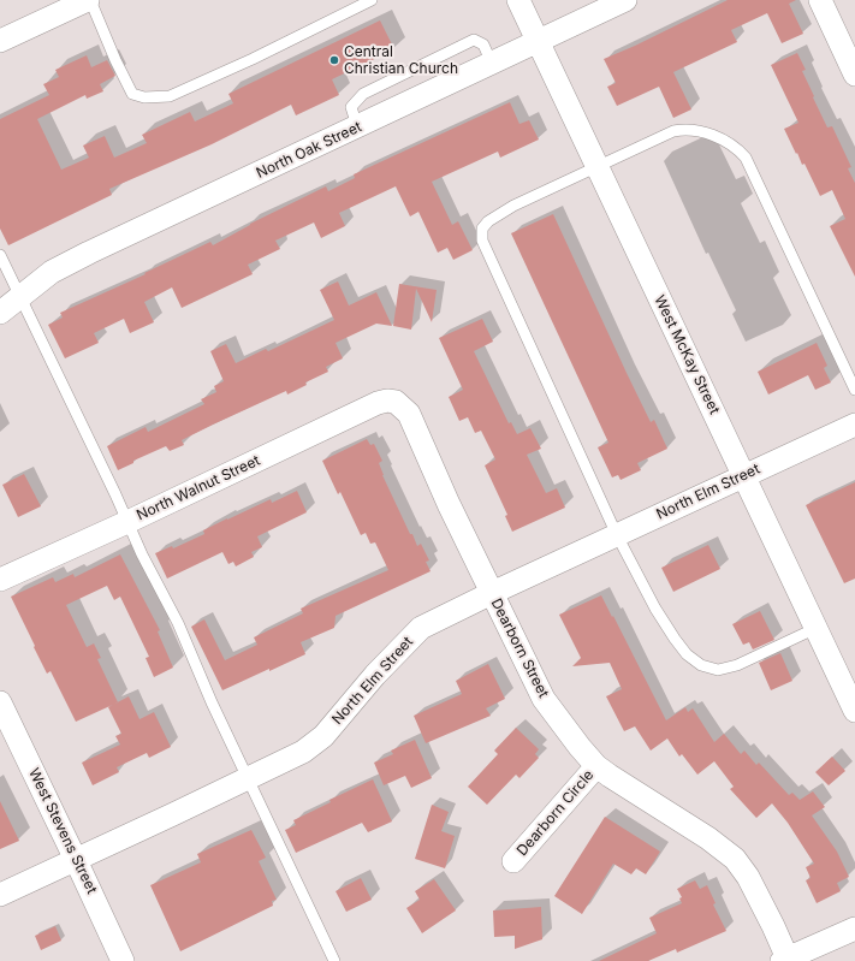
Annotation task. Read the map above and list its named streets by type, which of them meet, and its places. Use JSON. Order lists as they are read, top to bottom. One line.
{"streets":{"street":["North Oak Street","West McKay Street","North Walnut Street","North Elm Street","Dearborn Street","Dearborn Circle","West Stevens Street"]},"crossings":[["North Oak Street","West McKay Street"],["West McKay Street","North Elm Street"],["North Walnut Street","Dearborn Street"],["North Elm Street","Dearborn Street"],["North Elm Street","West Stevens Street"],["Dearborn Street","Dearborn Circle"]],"places":["Central Christian Church"]}
